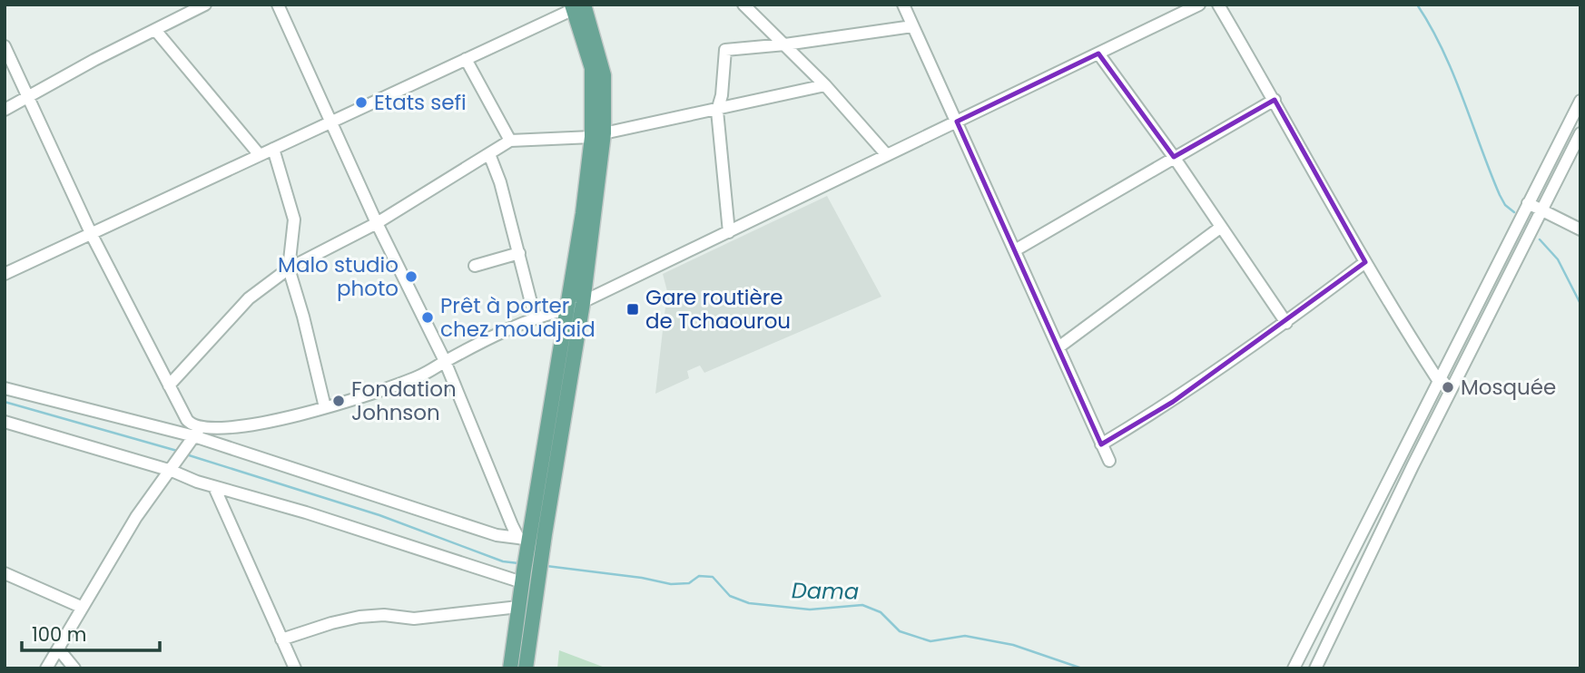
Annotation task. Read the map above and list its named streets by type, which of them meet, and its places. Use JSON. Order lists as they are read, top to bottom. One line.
{"water":["Dama"],"places":{"other":["Etats sefi","Malo studio photo","Prêt à porter chez moudjaid","Mosquée","Fondation Johnson"],"transit":["Gare routière de Tchaourou"]},"scale_bar":"100 m"}
